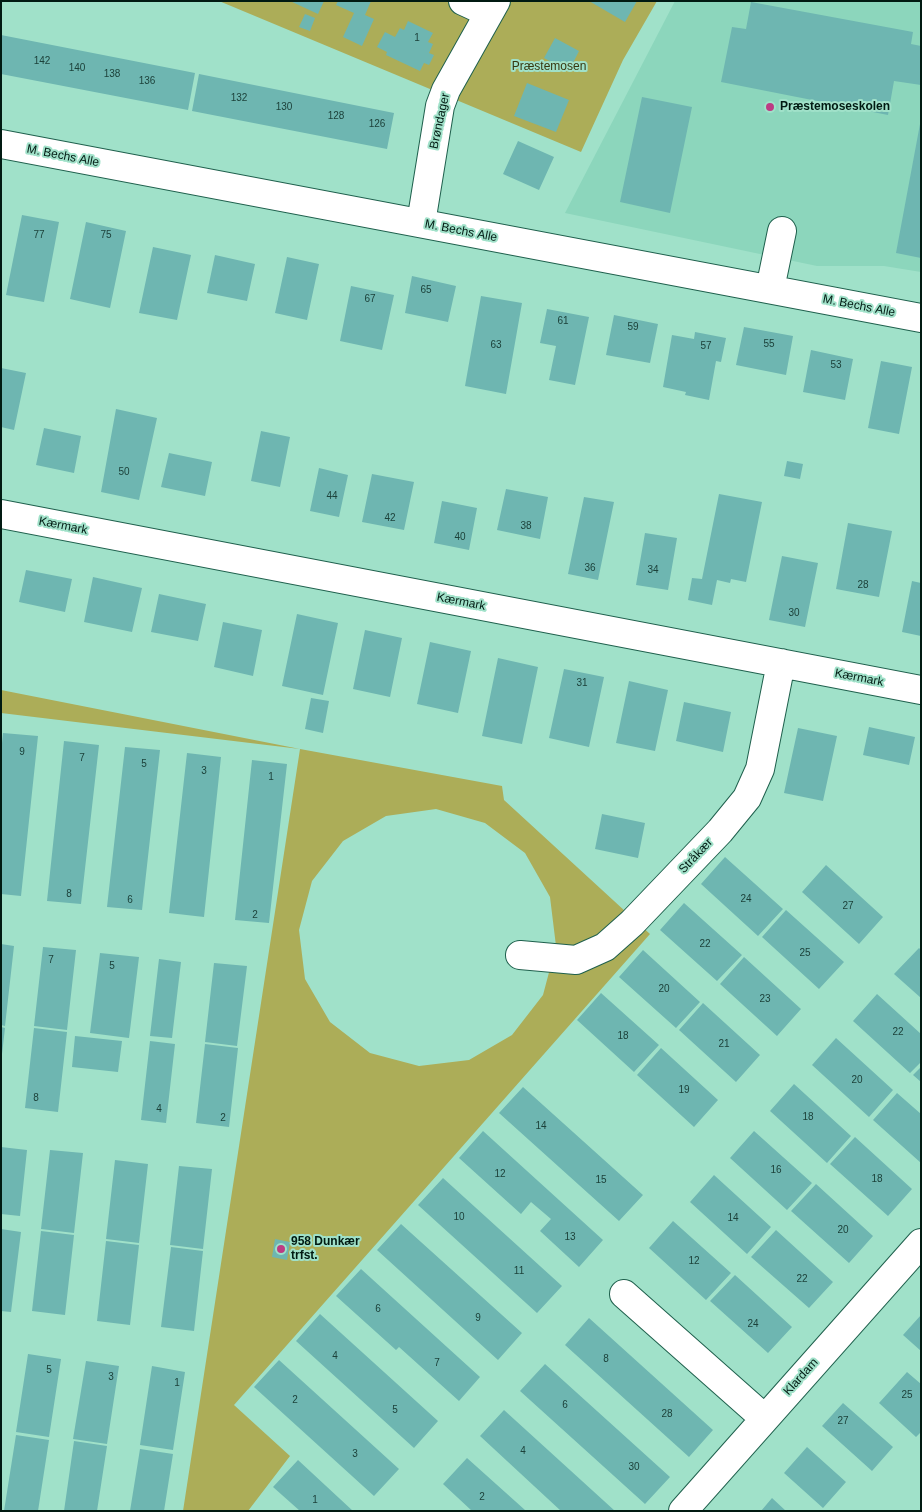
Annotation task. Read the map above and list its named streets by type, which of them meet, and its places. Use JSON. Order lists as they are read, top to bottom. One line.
{"streets":{"street":["Brøndager","M. Bechs Alle","Kærmark","Stråkær","Klardam"]},"crossings":[["Brøndager","M. Bechs Alle"],["Kærmark","Stråkær"]],"parks":["Præstemosen"],"places":["Præstemoseskolen","958 Dunkær trfst."],"house_numbers":["1","142","140","138","136","132","130","128","126","77","75","65","67","61","59","55","63","57","53","50","44","42","38","40","36","34","28","30","31","9","7","5","3","1","8","24","6","27","2","22","25","7","5","20","23","22","18","21","20","19","8","4","18","2","14","16","12","18","15","10","14","20","13","12","11","22","6","9","24","4","8","7","5","3","1","25","2","6","5","28","27","4","3","30","2","1"]}
